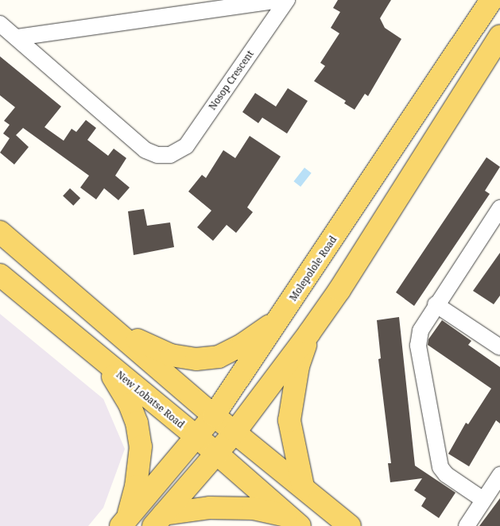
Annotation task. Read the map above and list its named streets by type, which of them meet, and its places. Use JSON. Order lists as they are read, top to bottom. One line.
{"streets":{"main road":["Molepolole Road","New Lobatse Road"],"street":["Nosop Crescent"]},"crossings":[["Molepolole Road","New Lobatse Road"]]}
